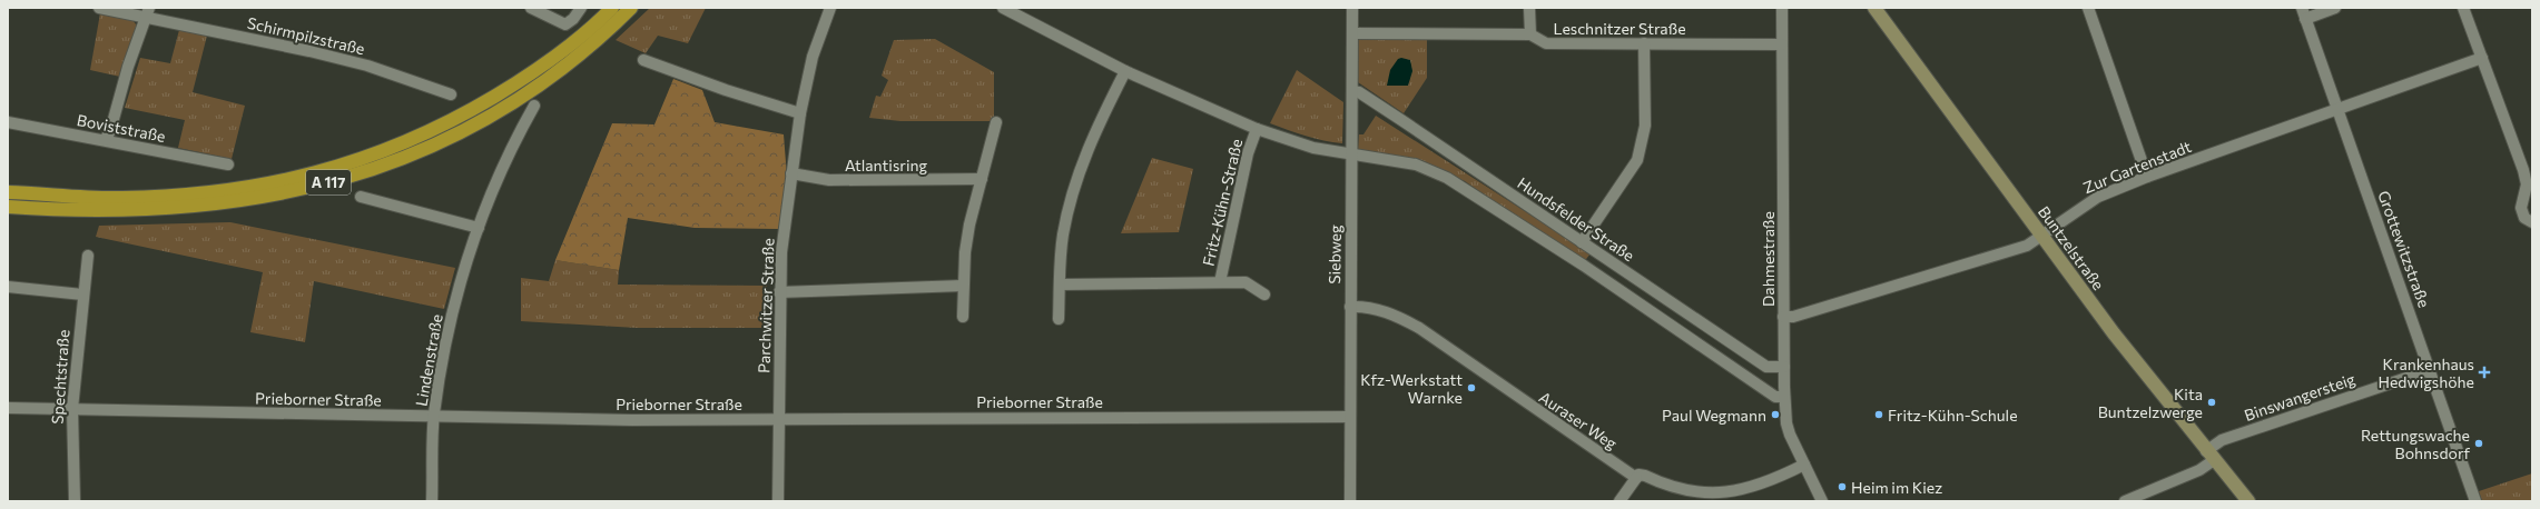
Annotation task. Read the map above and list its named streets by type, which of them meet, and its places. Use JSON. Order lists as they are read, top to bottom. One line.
{"streets":{"highway":["A 117"],"street":["Leschnitzer Straße","Schirmpilzstraße","Boviststraße","Atlantisring","Zur Gartenstadt","Fritz-Kühn-Straße","Hundsfelder Straße","Buntzelstraße","Grottewitzstraße","Siebweg","Dahmestraße","Parchwitzer Straße","Lindenstraße","Spechtstraße","Binswangersteig","Prieborner Straße","Auraser Weg"]},"crossings":[["Leschnitzer Straße","Siebweg"],["Leschnitzer Straße","Dahmestraße"],["Atlantisring","Parchwitzer Straße"],["Zur Gartenstadt","Buntzelstraße"],["Zur Gartenstadt","Grottewitzstraße"],["Zur Gartenstadt","Dahmestraße"],["Fritz-Kühn-Straße","Siebweg"],["Hundsfelder Straße","Siebweg"],["Hundsfelder Straße","Dahmestraße"],["Buntzelstraße","Binswangersteig"],["Grottewitzstraße","Binswangersteig"],["Siebweg","Prieborner Straße"],["Siebweg","Auraser Weg"],["Dahmestraße","Auraser Weg"],["Parchwitzer Straße","Prieborner Straße"],["Lindenstraße","Prieborner Straße"],["Spechtstraße","Prieborner Straße"]],"places":{"health":["Krankenhaus Hedwigshöhe"],"other":["Kfz-Werkstatt Warnke","Kita Buntzelzwerge","Paul Wegmann","Fritz-Kühn-Schule","Rettungswache Bohnsdorf","Heim im Kiez"]}}
